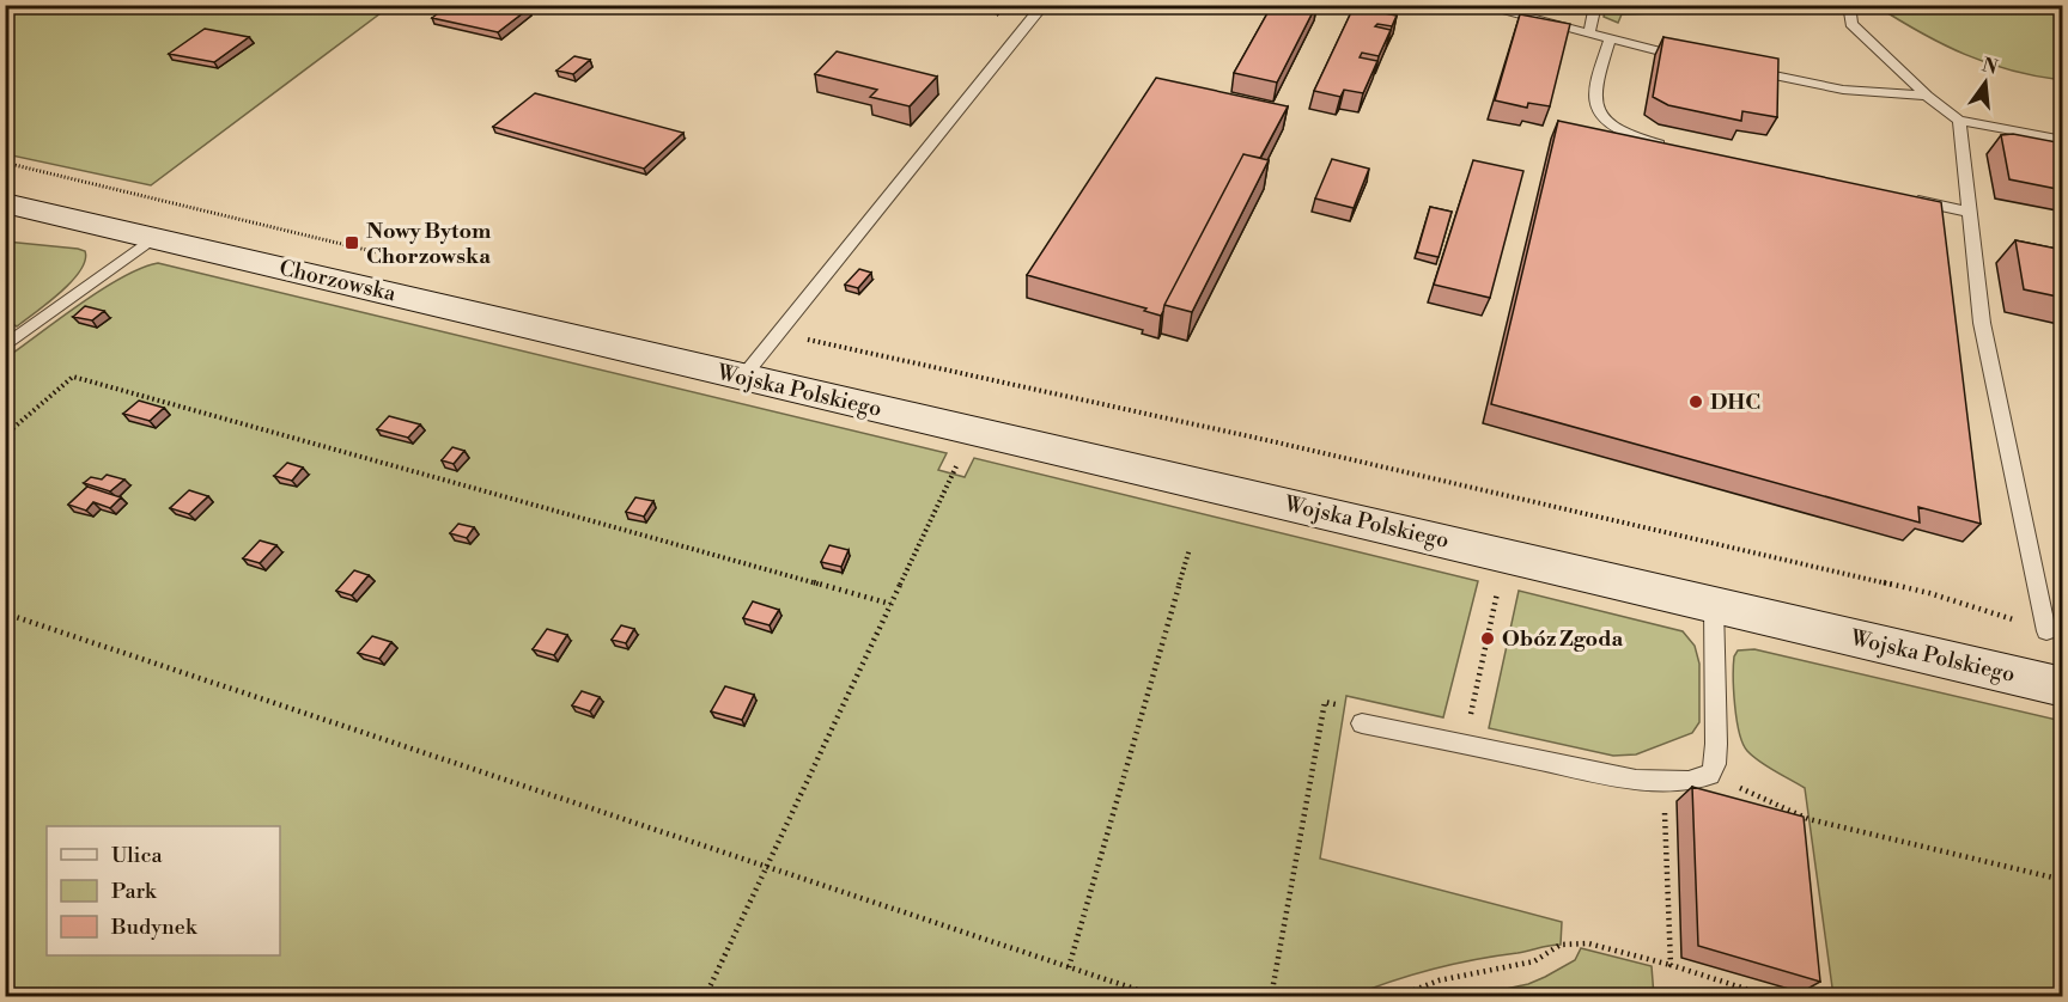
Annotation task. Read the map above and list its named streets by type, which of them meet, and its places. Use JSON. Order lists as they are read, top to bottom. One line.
{"streets":{"street":["Chorzowska","Wojska Polskiego"]},"crossings":[["Chorzowska","Wojska Polskiego"]],"places":{"transit":["Nowy Bytom Chorzowska"],"other":["DHC","Obóz Zgoda"]},"legend":["Ulica","Park","Budynek"],"north":"top"}
